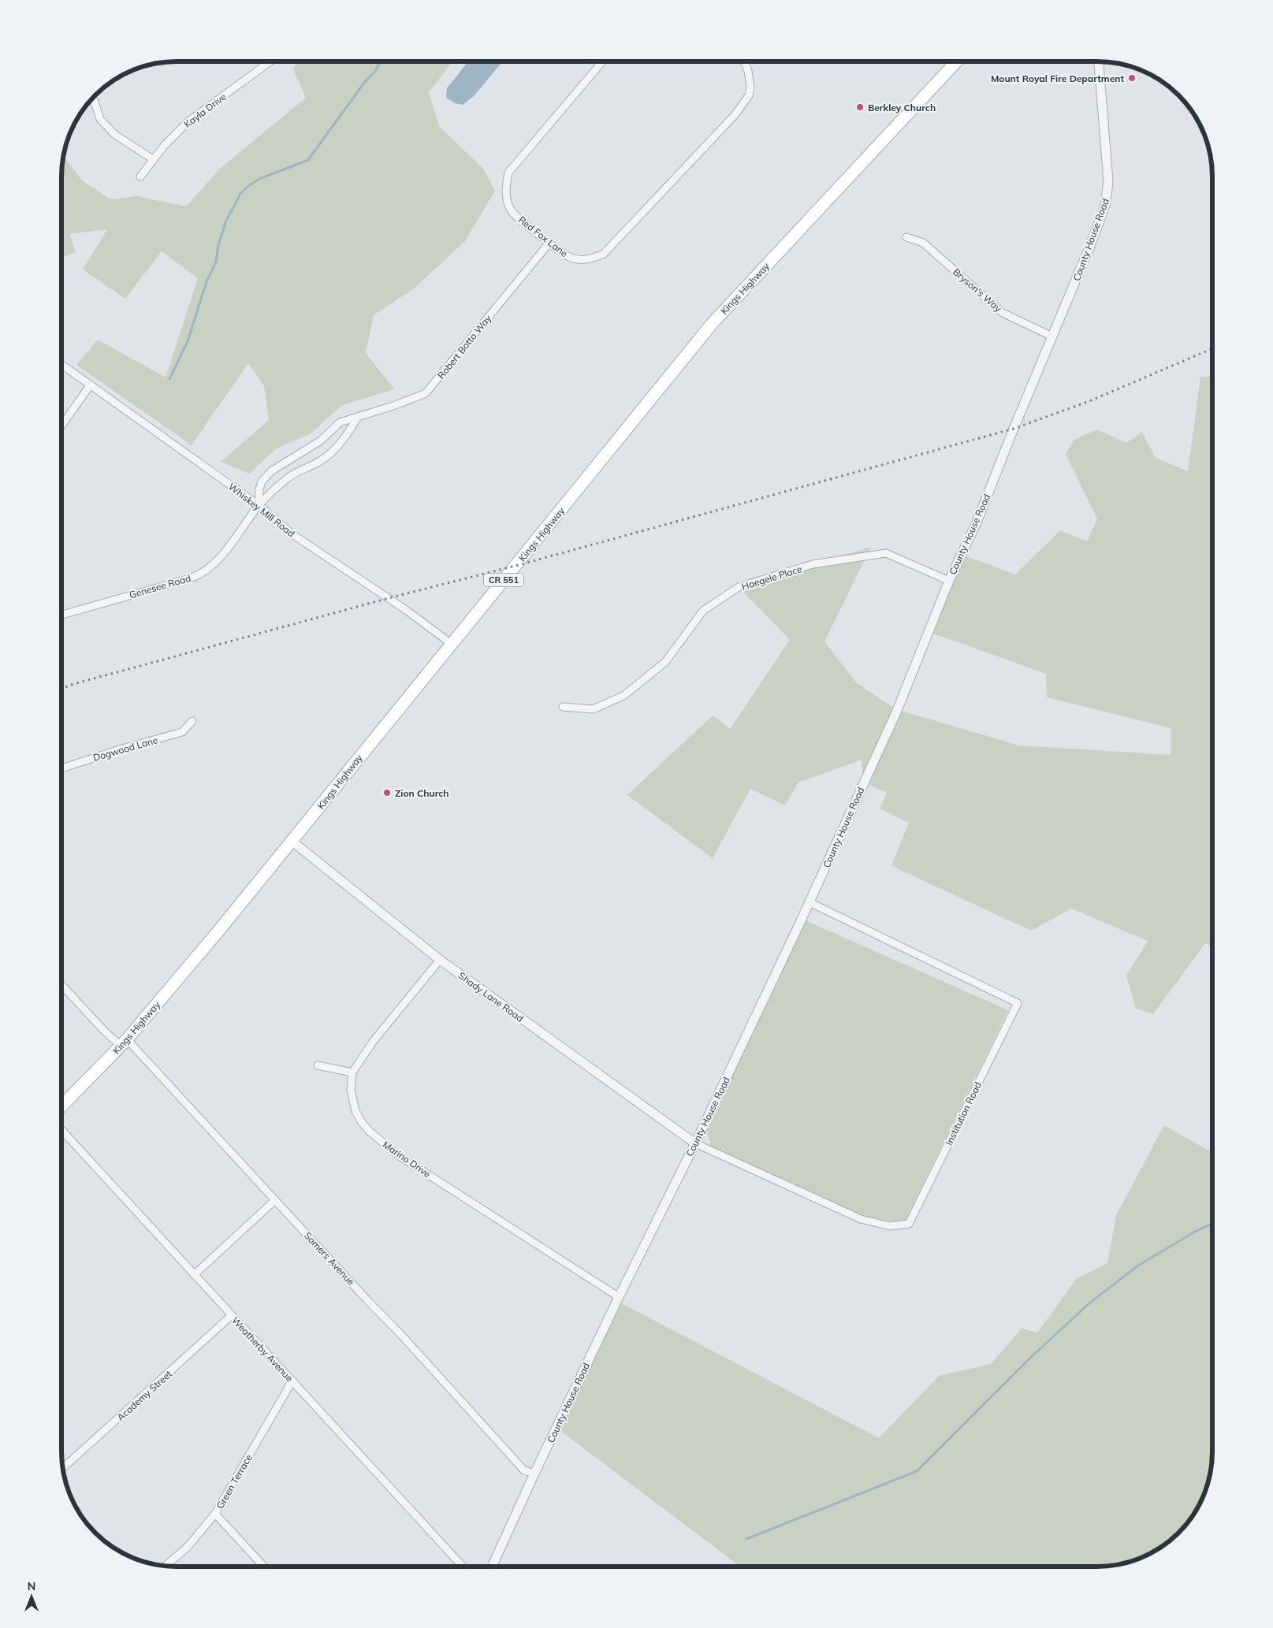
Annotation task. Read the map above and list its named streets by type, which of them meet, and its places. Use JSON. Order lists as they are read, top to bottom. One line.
{"streets":{"main road":["Kings Highway","CR 551"],"street":["Kayla Drive","Red Fox Lane","County House Road","Bryson's Way","Robert Botto Way","Whiskey Mill Road","Haegele Place","Genesee Road","Dogwood Lane","Shady Lane Road","Institution Road","Marino Drive","Somers Avenue","Weatherby Avenue","Academy Street","Green Terrace"]},"crossings":[["Red Fox Lane","Robert Botto Way"],["County House Road","Bryson's Way"],["County House Road","Haegele Place"],["County House Road","Shady Lane Road"],["County House Road","Institution Road"],["County House Road","Marino Drive"],["County House Road","Somers Avenue"],["Kings Highway","Whiskey Mill Road"],["Kings Highway","Shady Lane Road"],["Kings Highway","Somers Avenue"],["Robert Botto Way","Whiskey Mill Road"],["Robert Botto Way","Genesee Road"],["Whiskey Mill Road","Genesee Road"],["Shady Lane Road","Institution Road"],["Shady Lane Road","Marino Drive"],["Weatherby Avenue","Academy Street"],["Weatherby Avenue","Green Terrace"]],"places":["Mount Royal Fire Department","Berkley Church","Zion Church"],"north":"top"}
